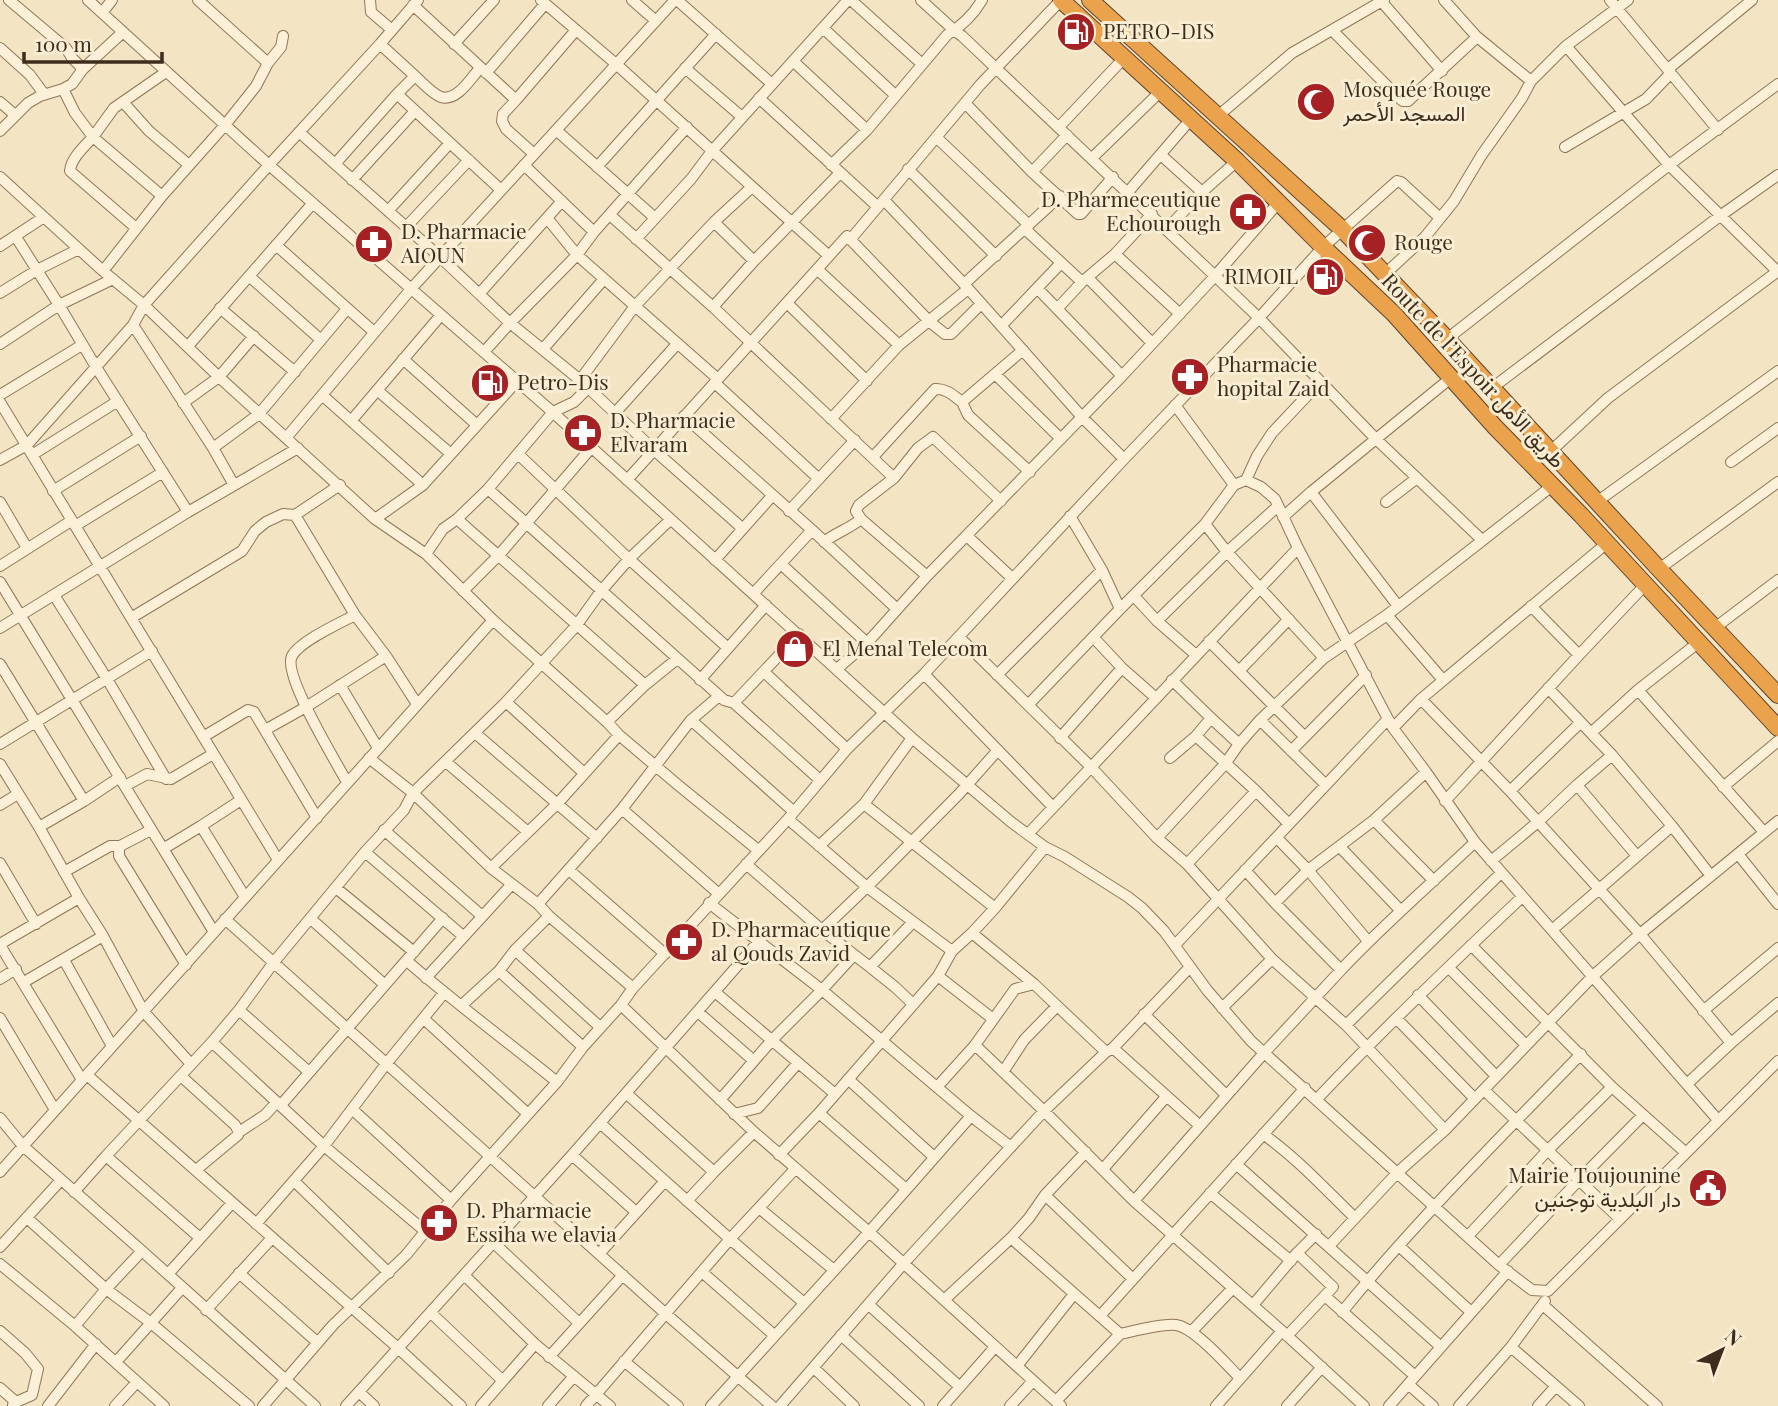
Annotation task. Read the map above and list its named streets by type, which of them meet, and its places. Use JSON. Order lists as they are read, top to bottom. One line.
{"streets":{"highway":["Route de l’Espoir طريق الأمل"]},"places":{"fuel station":["PETRO-DIS","RIMOIL","Petro-Dis"],"mosque":["Mosquée Rouge المسجد الأحمر","Rouge"],"pharmacy":["D. Pharmeceutique Echourough","D. Pharmacie AIOUN","Pharmacie hopital Zaid","D. Pharmacie Elvaram","D. Pharmaceutique al Qouds Zavid","D. Pharmacie Essiha we elavia"],"shop":["El Menal Telecom"],"public building":["Mairie Toujounine دار البلدية توجنين"]},"scale_bar":"100 m","north":"top right"}
